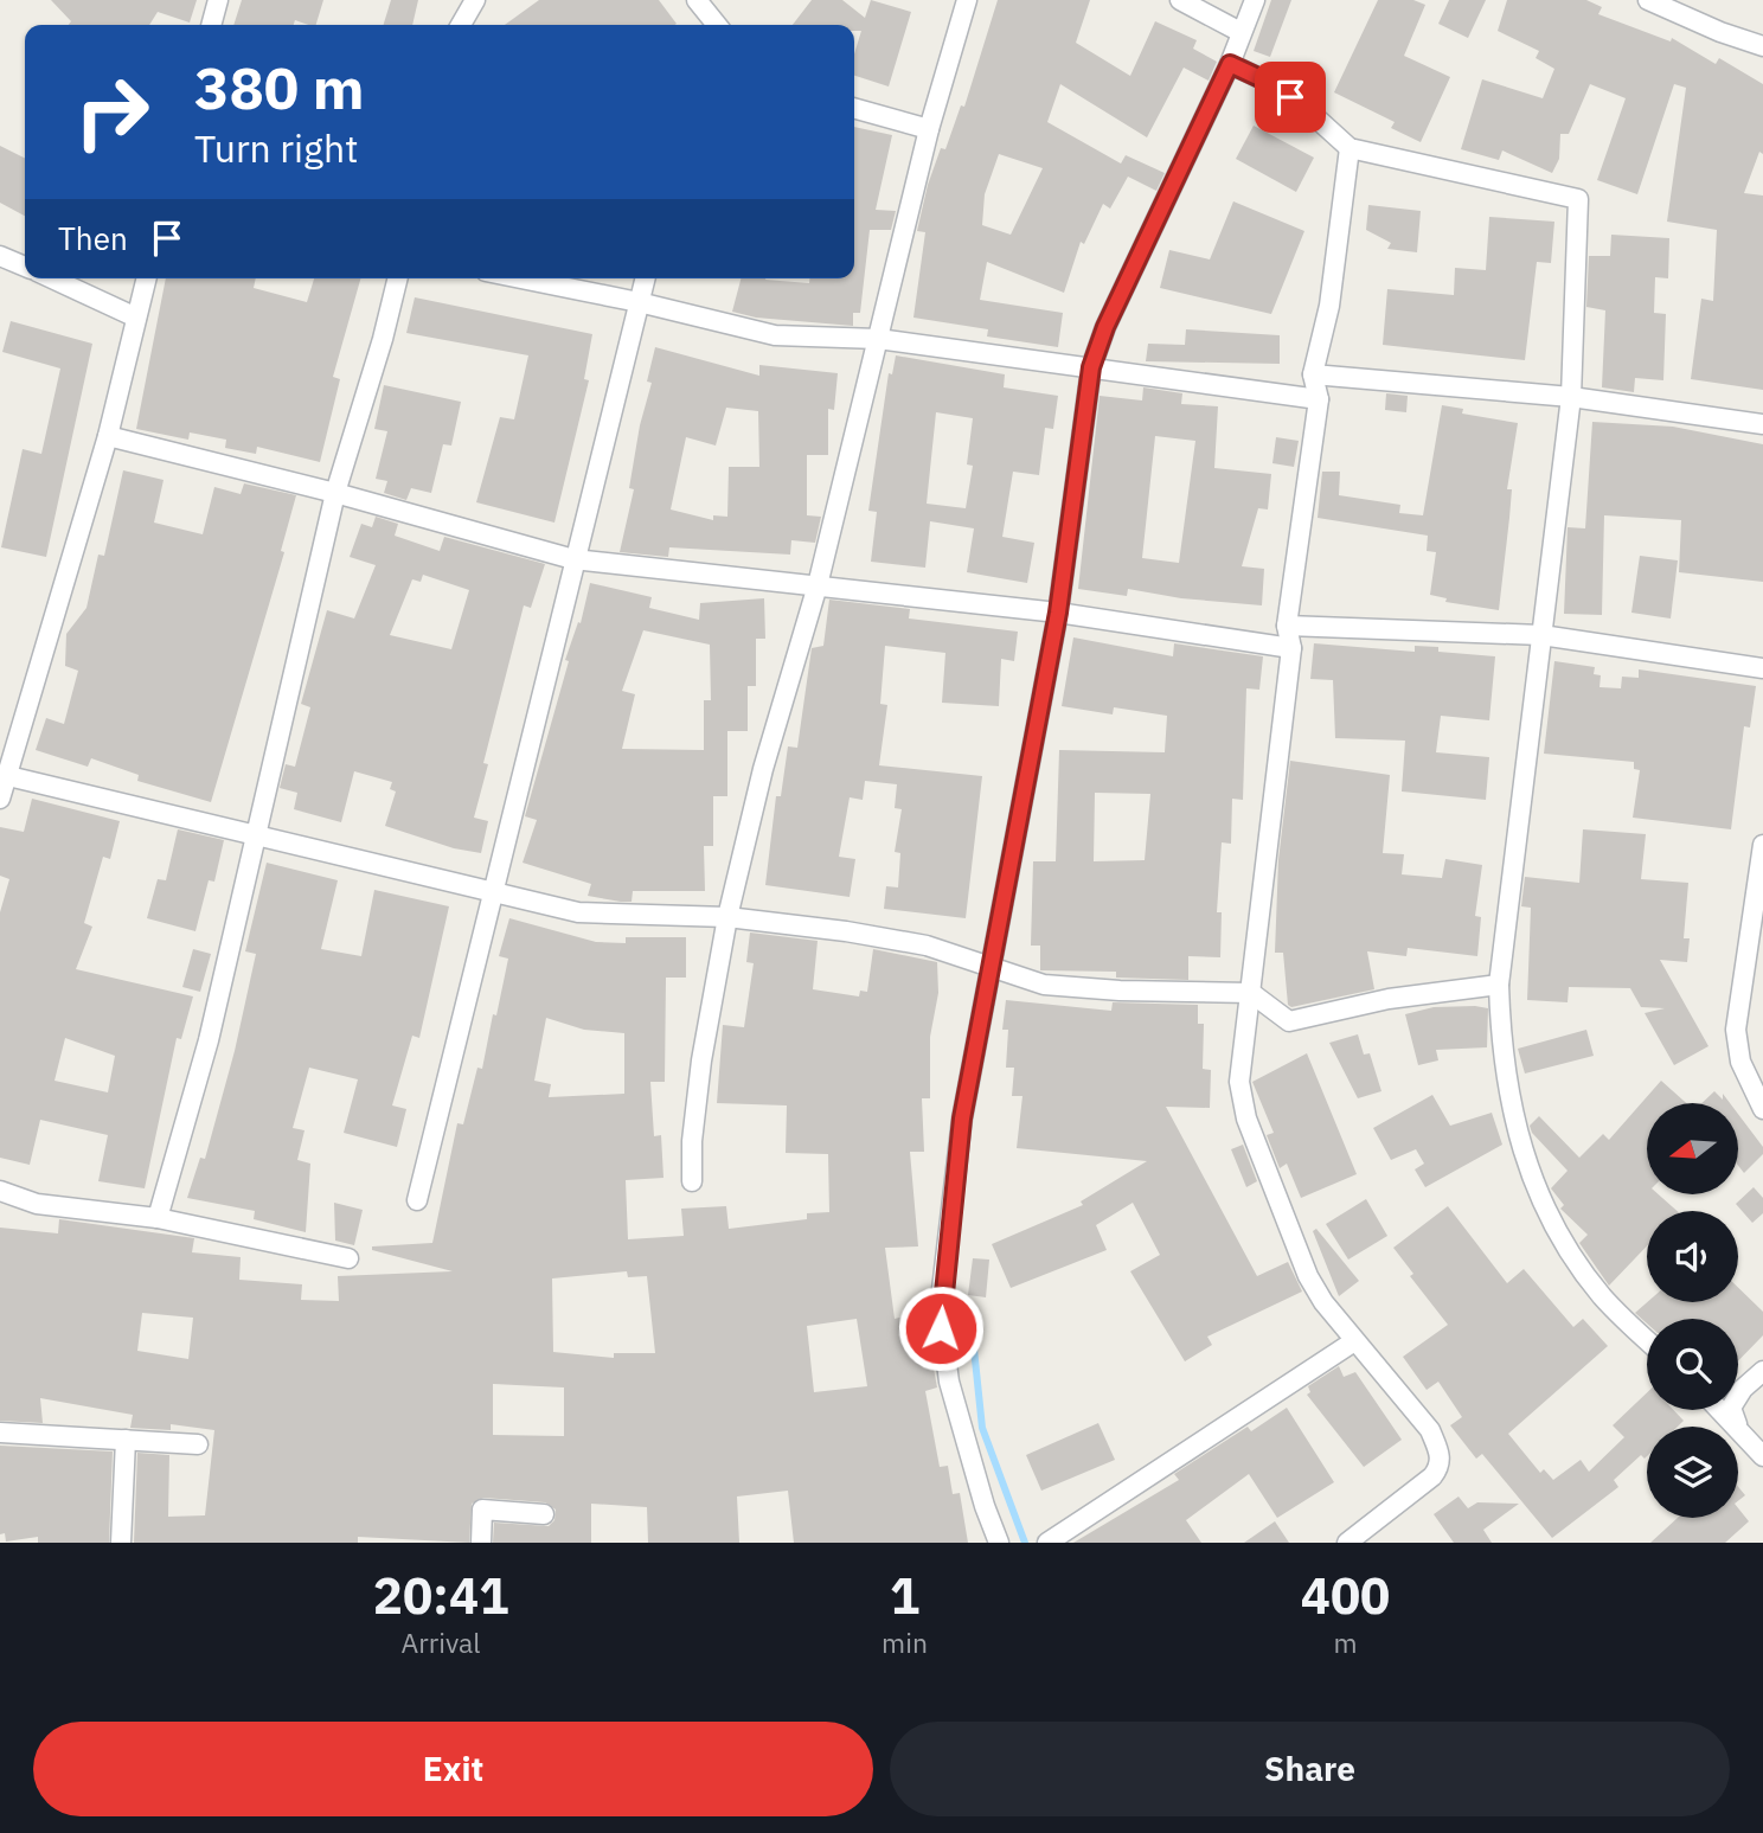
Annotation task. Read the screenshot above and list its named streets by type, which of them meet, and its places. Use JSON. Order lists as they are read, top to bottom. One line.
{"north":"left","page":{"turn":["380 m","Turn right"],"then":"Then","eta":["20:41","Arrival","1","min","400","m"],"buttons":["Exit","Share"]}}
